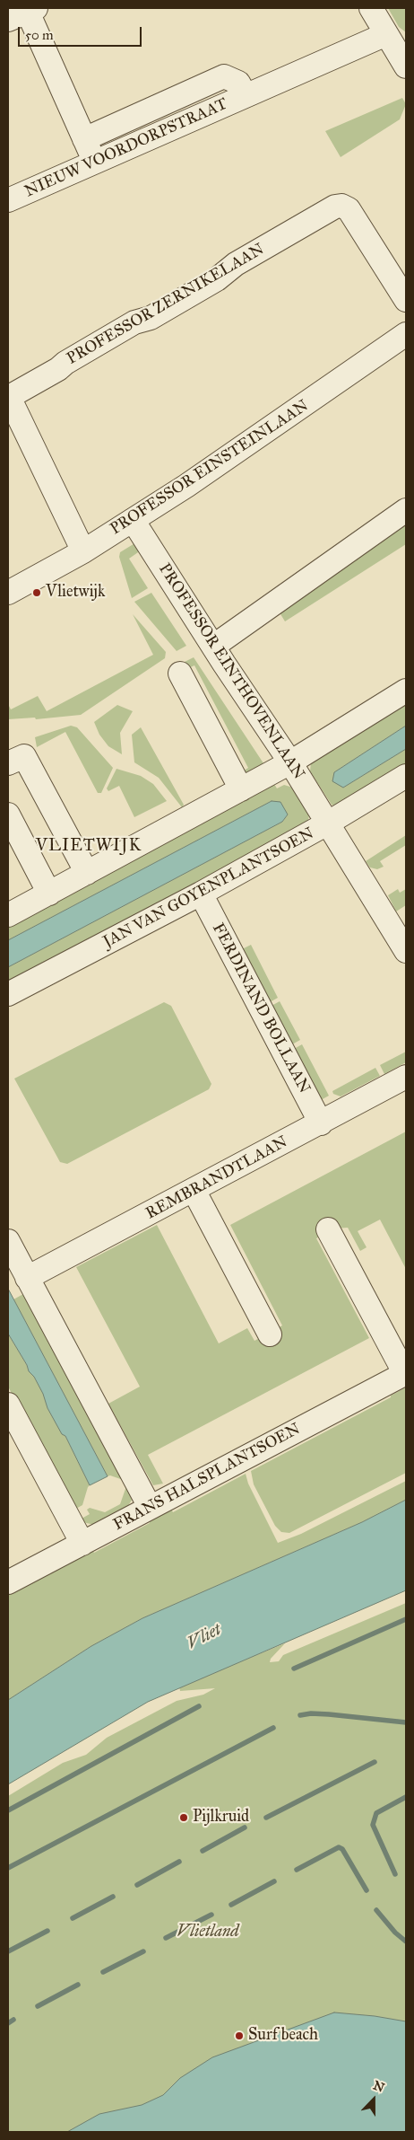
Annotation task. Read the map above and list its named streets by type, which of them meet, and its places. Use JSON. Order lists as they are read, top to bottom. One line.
{"streets":{"street":["NIEUW VOORDORPSTRAAT","PROFESSOR ZERNIKELAAN","PROFESSOR EINSTEINLAAN","PROFESSOR EINTHOVENLAAN","JAN VAN GOYENPLANTSOEN","FERDINAND BOLLAAN","REMBRANDTLAAN","FRANS HALSPLANTSOEN"]},"crossings":[["PROFESSOR EINSTEINLAAN","PROFESSOR EINTHOVENLAAN"],["PROFESSOR EINTHOVENLAAN","JAN VAN GOYENPLANTSOEN"],["JAN VAN GOYENPLANTSOEN","FERDINAND BOLLAAN"],["FERDINAND BOLLAAN","REMBRANDTLAAN"]],"districts":["VLIETWIJK"],"water":["Vliet"],"parks":["Vlietland"],"places":["Vlietwijk","Pijlkruid","Surf beach"],"scale_bar":"50 m","north":"top"}
